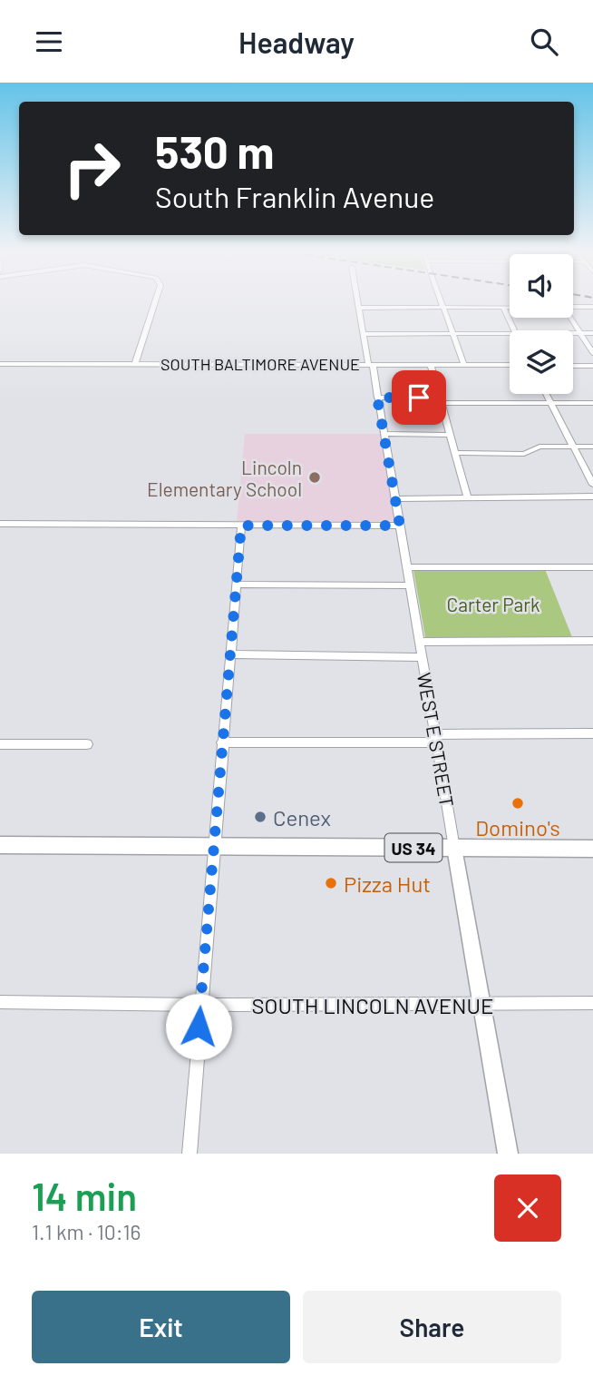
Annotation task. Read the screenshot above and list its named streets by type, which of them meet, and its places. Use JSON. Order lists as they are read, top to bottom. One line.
{"streets":{"highway":["US 34"],"main road":["WEST E STREET"],"street":["SOUTH BALTIMORE AVENUE","SOUTH LINCOLN AVENUE"]},"crossings":[["SOUTH BALTIMORE AVENUE","WEST E STREET"],["WEST E STREET","US 34"],["WEST E STREET","SOUTH LINCOLN AVENUE"]],"parks":["Carter Park"],"places":["Lincoln Elementary School","Domino's","Cenex","Pizza Hut"],"page":{"header":"Headway","turn":["530 m","South Franklin Avenue"],"heading":["14 min","1.1 km · 10:16"],"buttons":["Exit","Share"]}}
